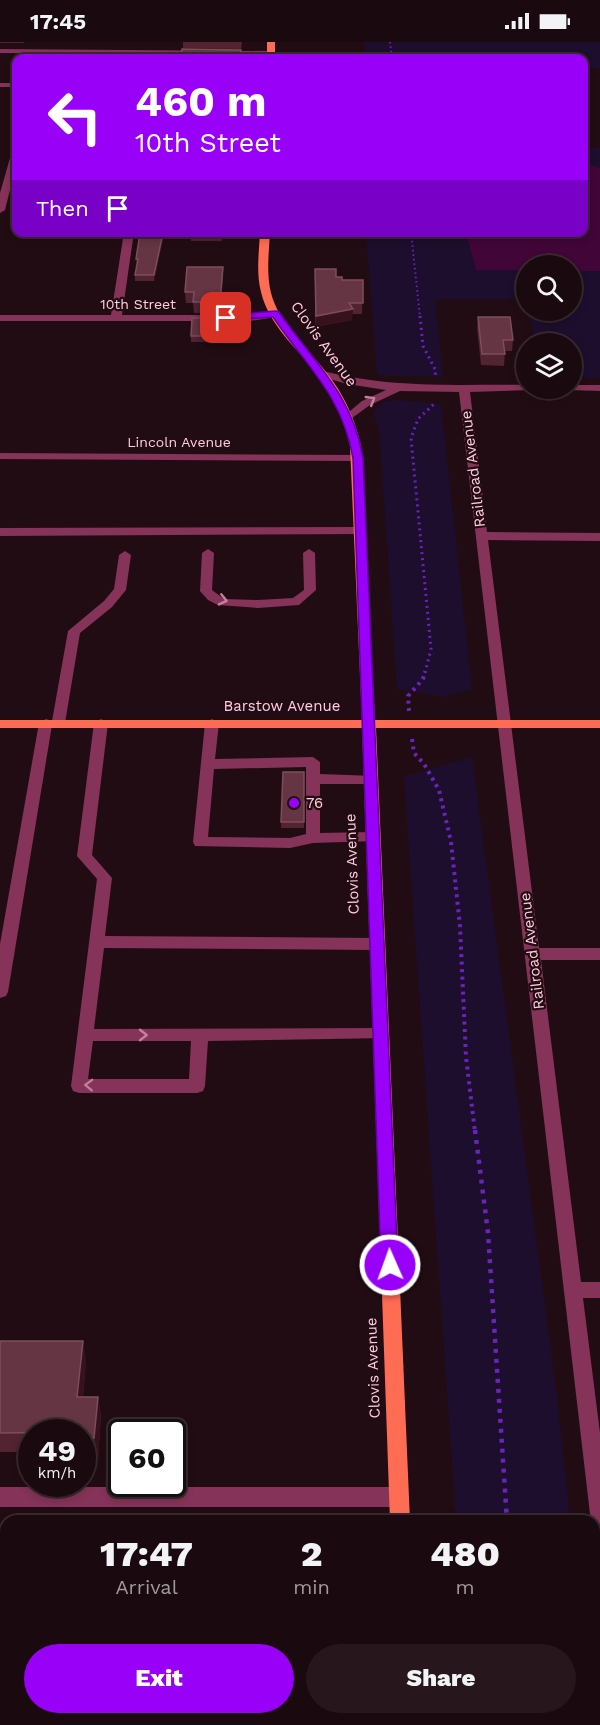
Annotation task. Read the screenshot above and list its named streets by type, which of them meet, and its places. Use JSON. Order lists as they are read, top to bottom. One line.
{"streets":{"main road":["Clovis Avenue","Barstow Avenue"],"street":["10th Street","Lincoln Avenue","Railroad Avenue"]},"crossings":[["10th Street","Clovis Avenue"],["Clovis Avenue","Lincoln Avenue"],["Clovis Avenue","Barstow Avenue"],["Railroad Avenue","Barstow Avenue"]],"places":["76"],"page":{"status":"17:45","turn":["460 m","10th Street"],"then":"Then","speed":"49 km/h","limit":"60","eta":["17:47","Arrival","2","min","480","m"],"buttons":["Exit","Share"]}}
